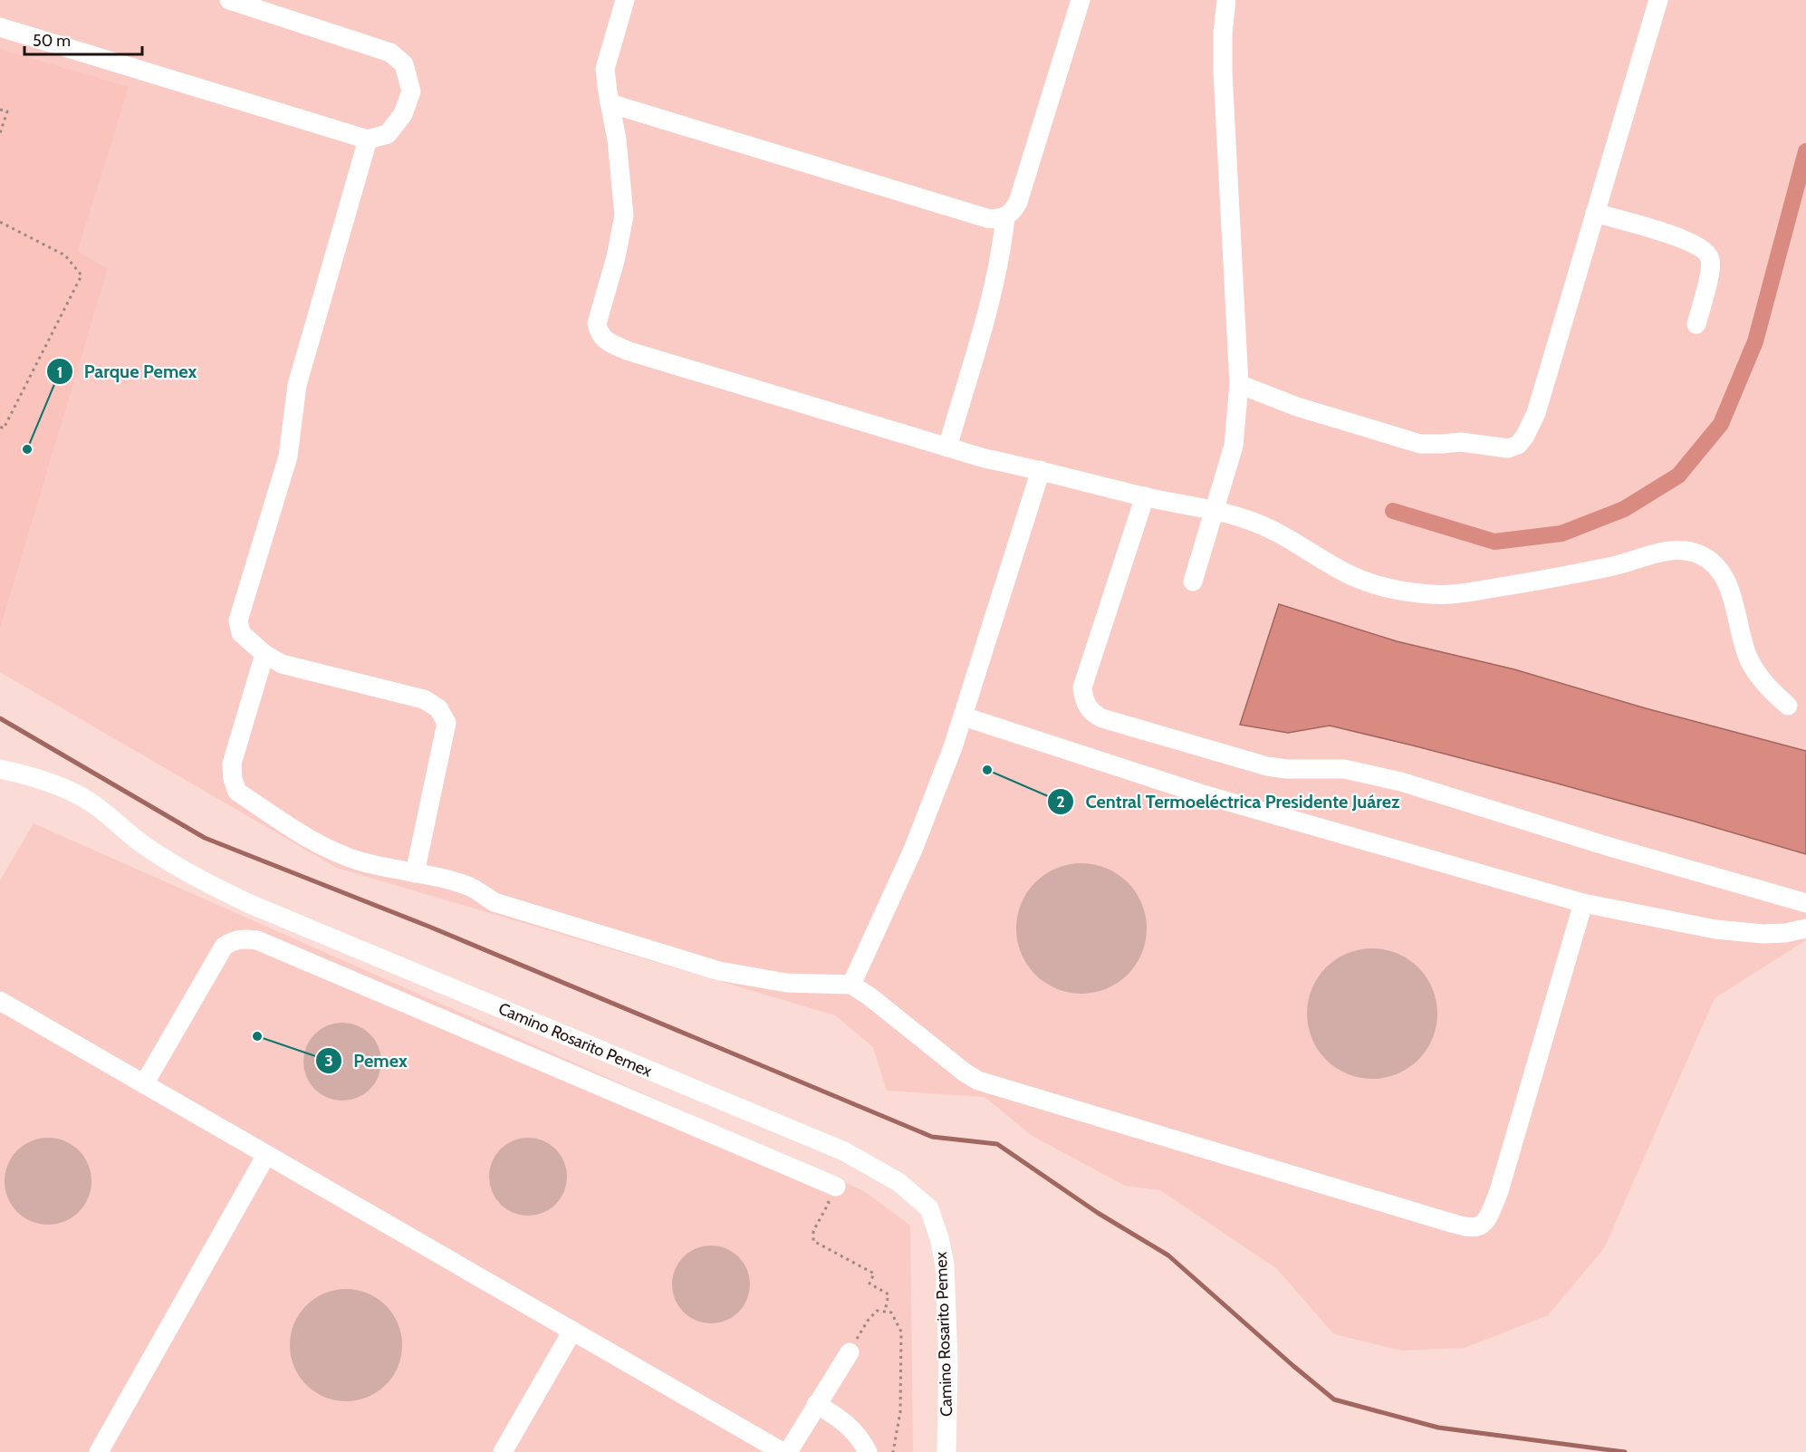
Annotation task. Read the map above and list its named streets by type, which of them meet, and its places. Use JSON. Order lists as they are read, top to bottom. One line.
{"streets":{"street":["Camino Rosarito Pemex"]},"places":["Parque Pemex","Central Termoeléctrica Presidente Juárez","Pemex"],"scale_bar":"50 m"}
